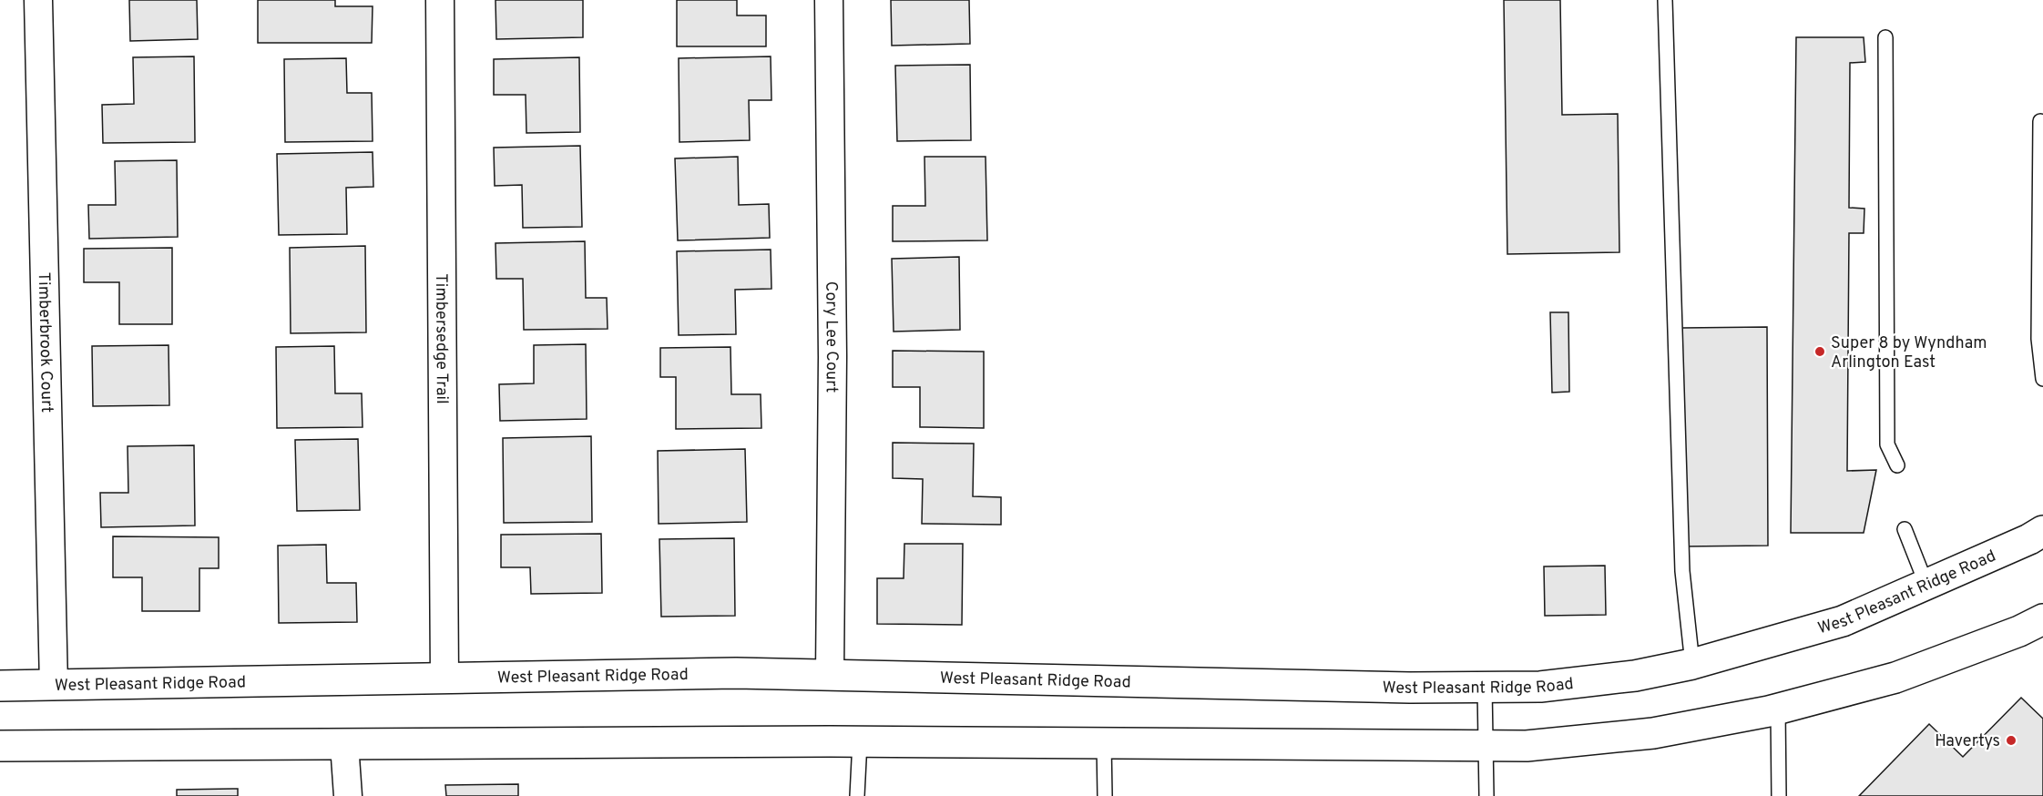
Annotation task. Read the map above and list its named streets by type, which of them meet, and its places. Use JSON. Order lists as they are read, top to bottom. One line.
{"streets":{"street":["Cory Lee Court","Timbersedge Trail","Timberbrook Court","West Pleasant Ridge Road"]},"crossings":[["Cory Lee Court","West Pleasant Ridge Road"],["Timbersedge Trail","West Pleasant Ridge Road"],["Timberbrook Court","West Pleasant Ridge Road"]],"places":["Super 8 by Wyndham Arlington East","Havertys"]}
